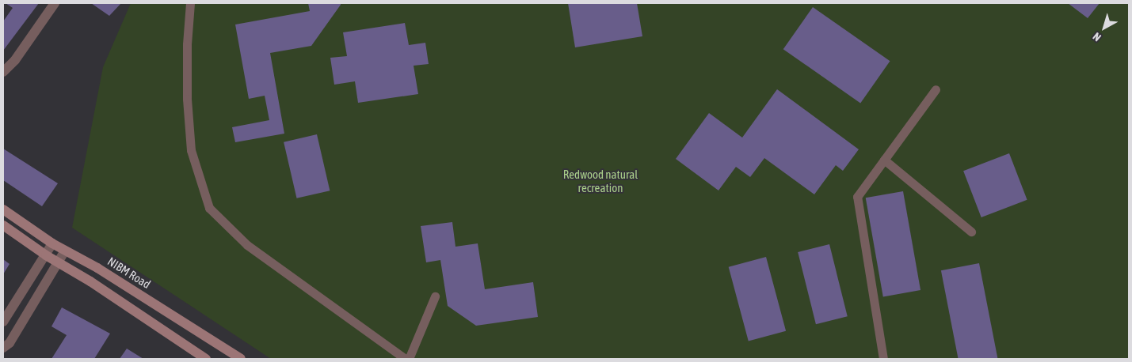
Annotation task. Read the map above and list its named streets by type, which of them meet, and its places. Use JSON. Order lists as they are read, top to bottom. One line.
{"streets":{"street":["NIBM Road"]},"parks":["Redwood natural recreation"],"north":"bottom left"}
